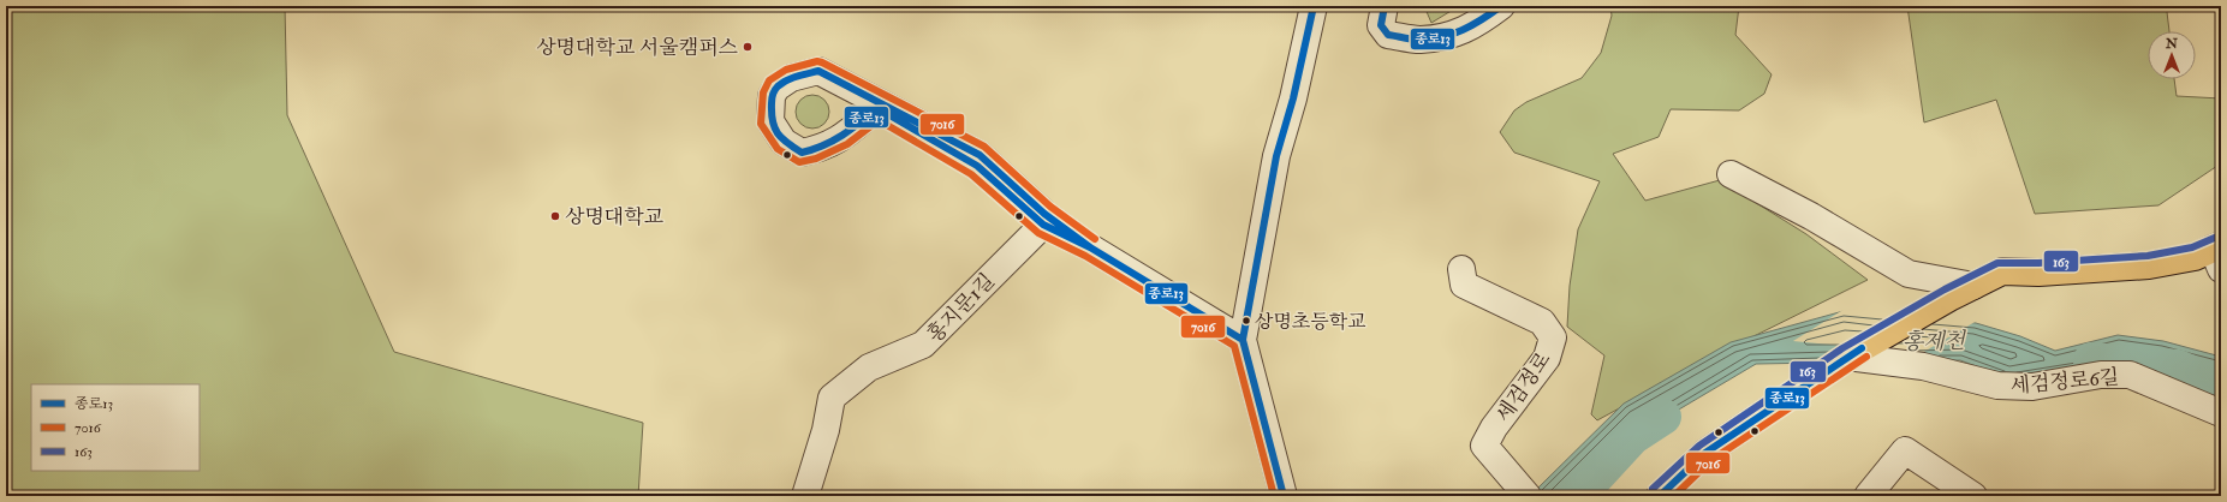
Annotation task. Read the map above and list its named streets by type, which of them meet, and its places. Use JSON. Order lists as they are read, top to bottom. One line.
{"streets":{"street":["홍지문1길","세검정로6길","세검정로"]},"water":["홍제천"],"places":["상명대학교 서울캠퍼스","상명대학교","상명초등학교"],"lines":["transit line 종로13","transit line 7016","transit line 163"],"legend":["종로13","7016","163"],"north":"top"}
